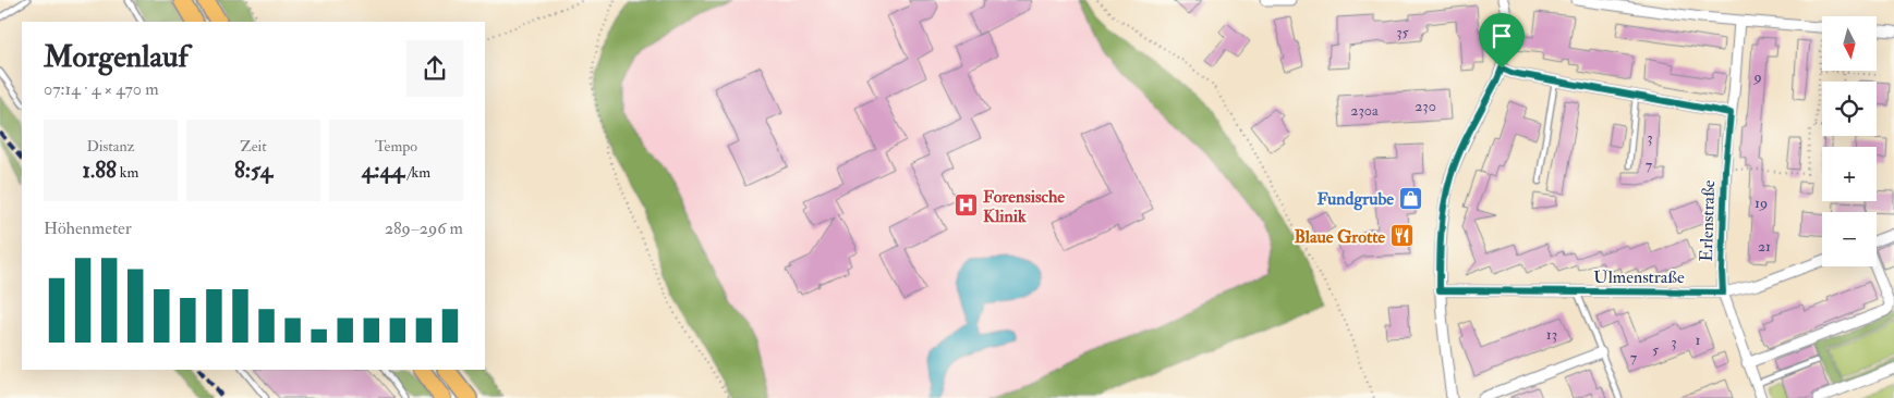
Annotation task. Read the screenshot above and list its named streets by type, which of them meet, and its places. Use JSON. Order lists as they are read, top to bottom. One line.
{"streets":{"street":["Erlenstraße","Ulmenstraße"]},"crossings":[["Erlenstraße","Ulmenstraße"]],"places":{"shop":["Fundgrube"],"hospital":["Forensische Klinik"],"restaurant":["Blaue Grotte"]},"house_numbers":["35","9","230","230a","3","7","19","21","13","1","3","5","7"],"north":"bottom","page":{"map_buttons":["+","−"],"heading":["Morgenlauf","07:14 · 4 × 470 m"],"stats":[["Distanz","1.88 km"],["Zeit","8:54"],["Tempo","4:44 /km"]],"chart":["Höhenmeter","289–296 m"]}}
